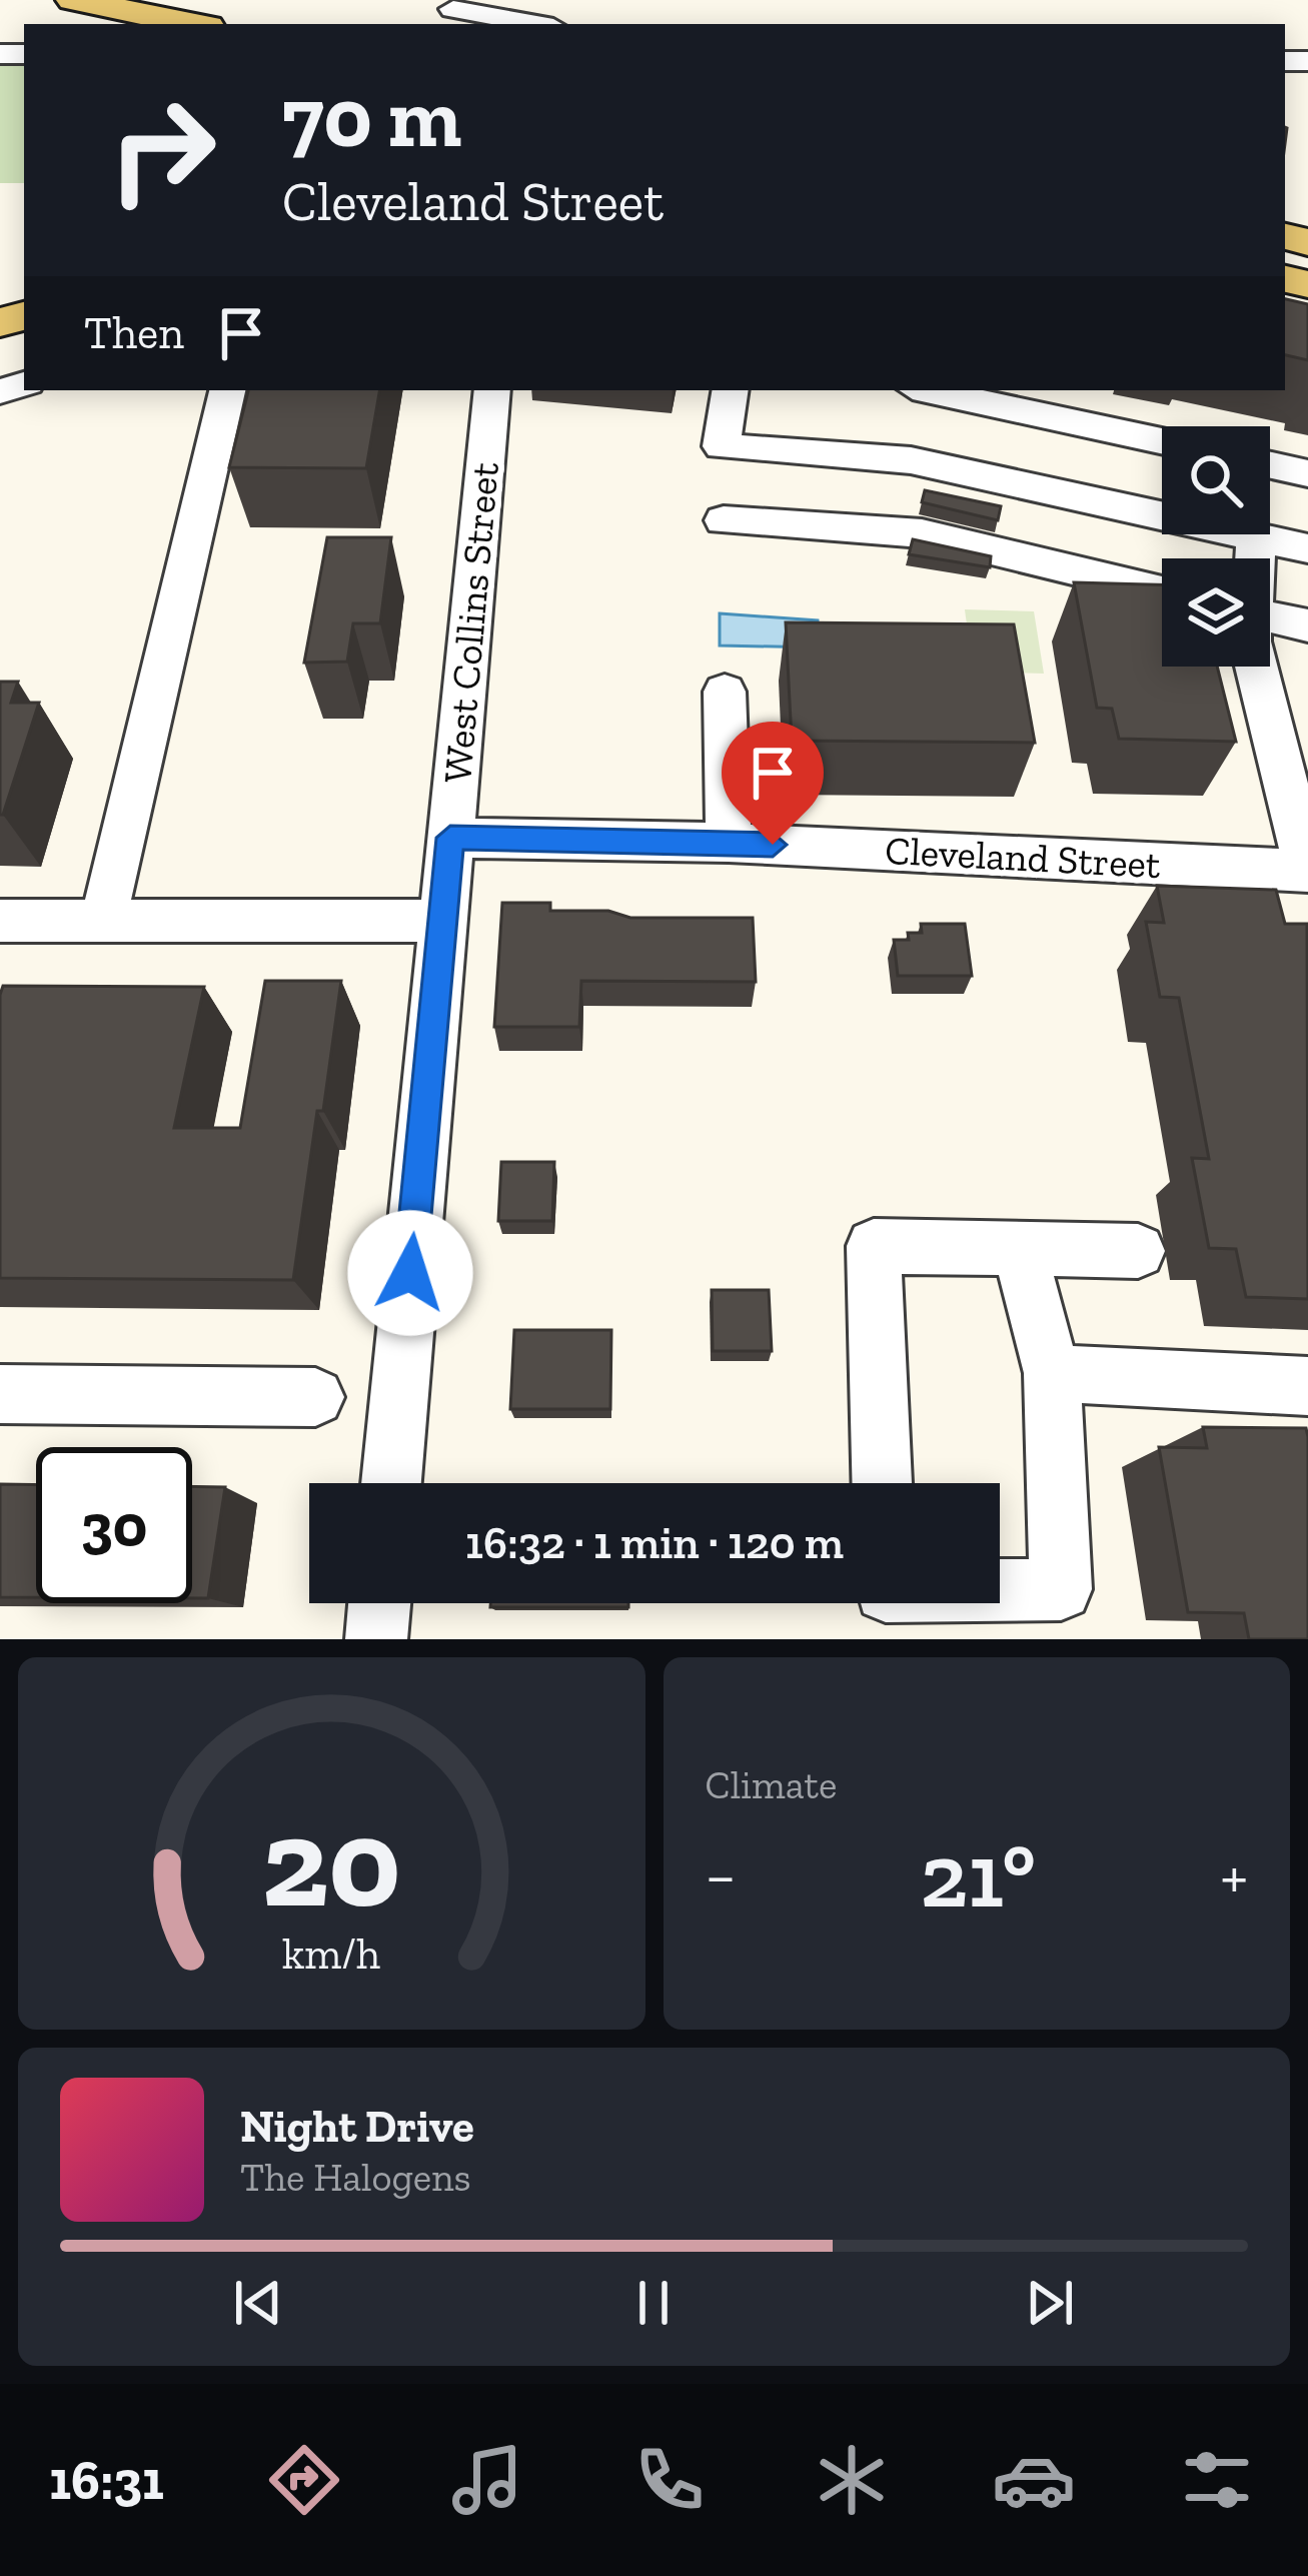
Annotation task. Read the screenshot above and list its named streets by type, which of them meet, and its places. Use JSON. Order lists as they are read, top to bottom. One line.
{"streets":{"street":["West Collins Street","Cleveland Street"]},"crossings":[["West Collins Street","Cleveland Street"]],"page":{"turn":["70 m","Cleveland Street"],"then":"Then","limit":"30","trip":"16:32 · 1 min · 120 m","tile":"Climate","heat":["−","21°","+"],"song":["Night Drive","The Halogens"],"tabs":"16:31","gauge":["20","km/h"]}}
